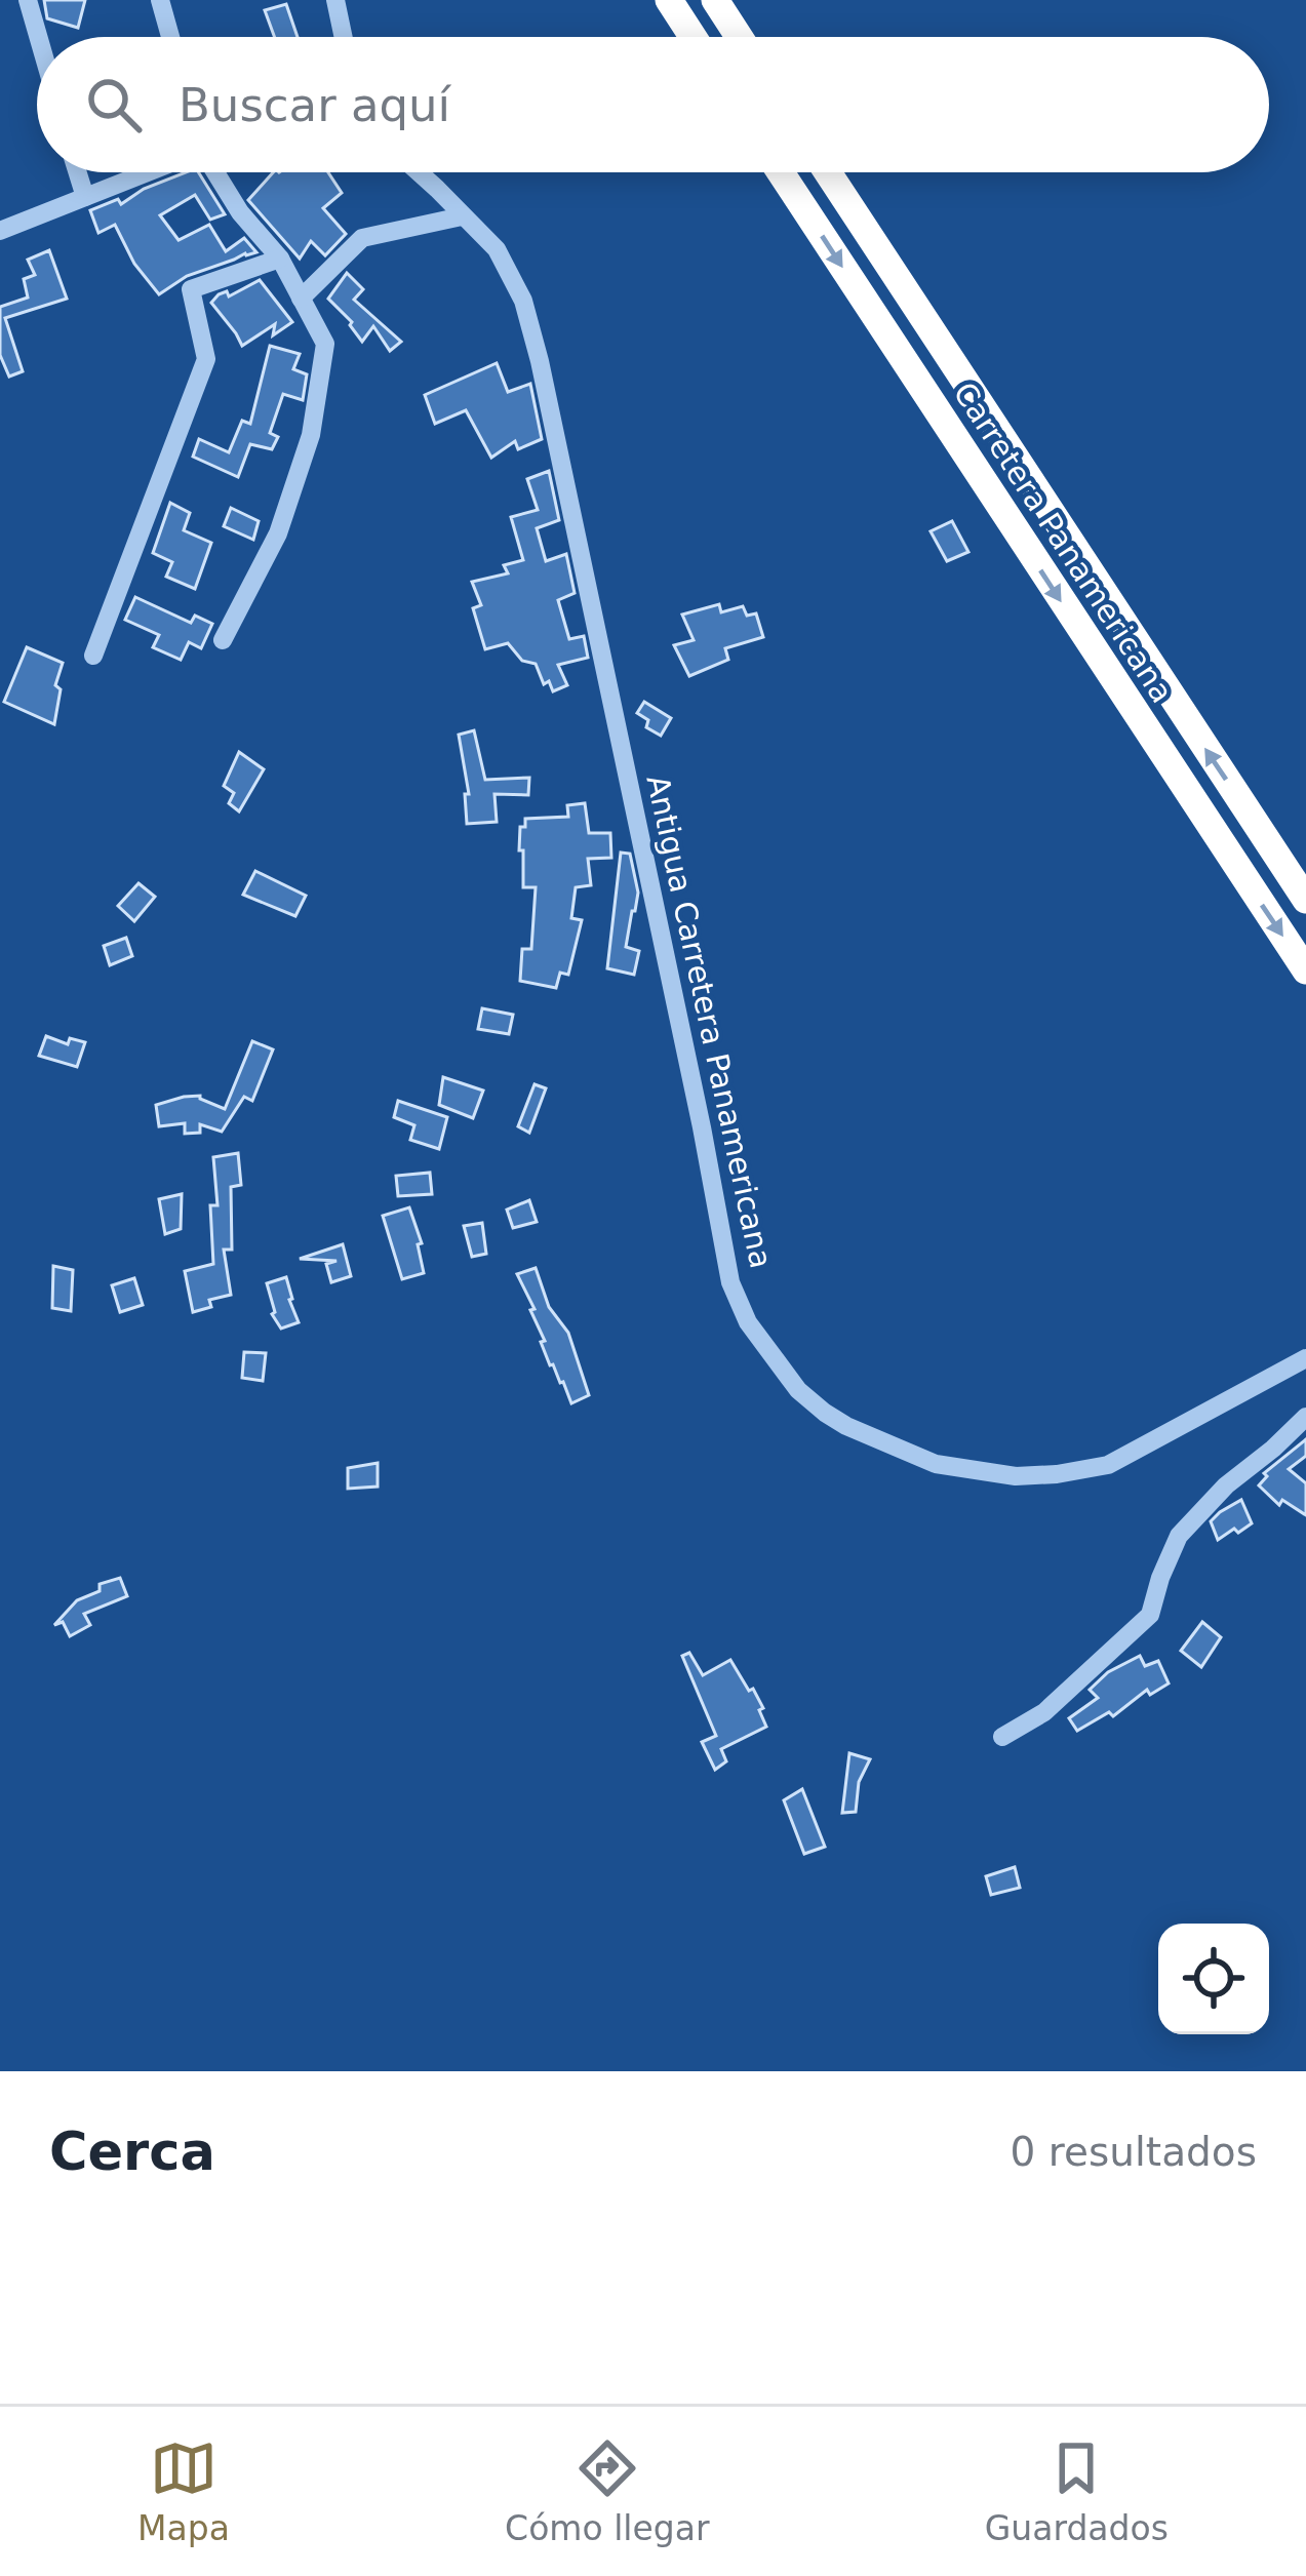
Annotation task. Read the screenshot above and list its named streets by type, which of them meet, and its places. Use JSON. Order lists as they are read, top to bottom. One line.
{"streets":{"highway":["Carretera Panamericana"],"street":["Antigua Carretera Panamericana"]},"page":{"search":"Buscar aquí","heading":["Cerca","0 resultados"],"nav":["Mapa","Cómo llegar","Guardados"]}}
